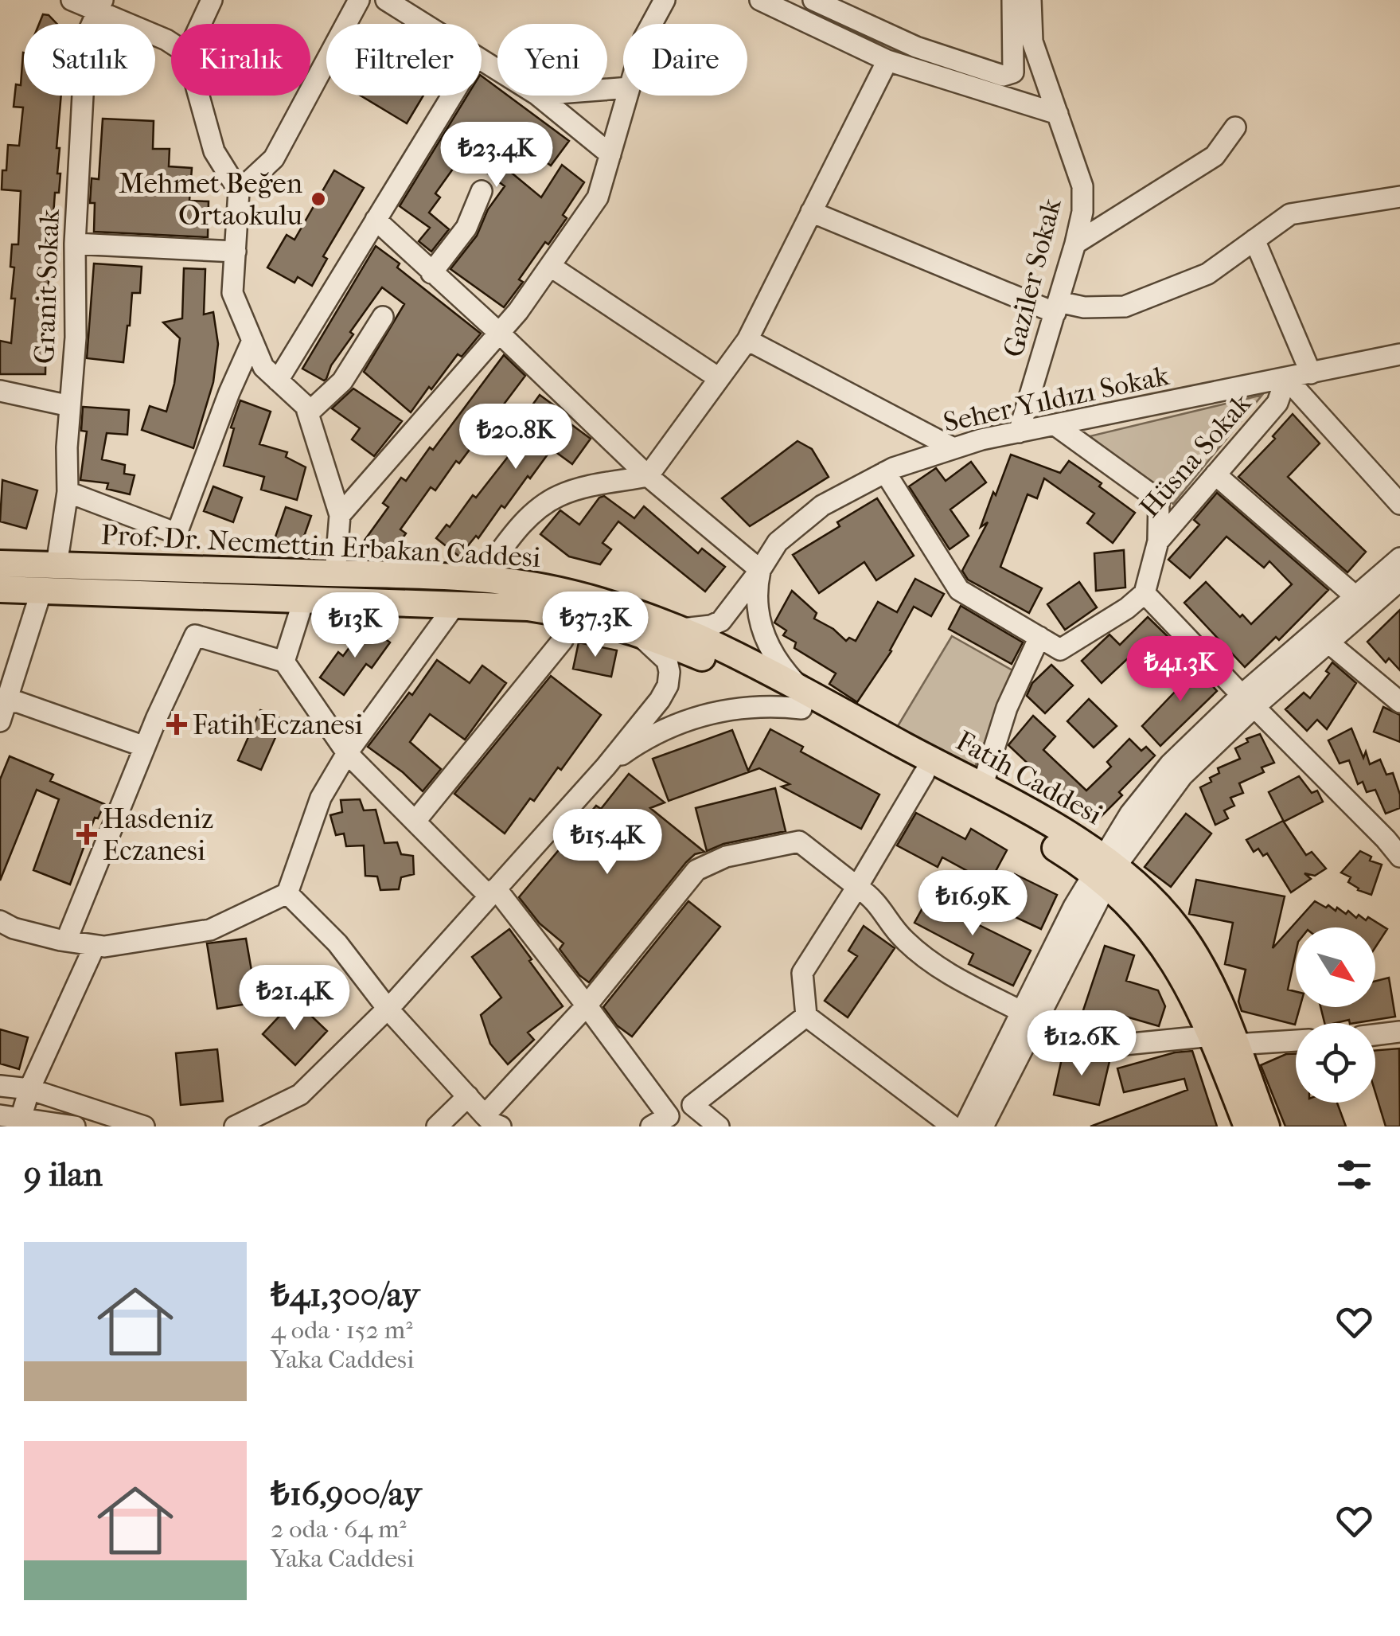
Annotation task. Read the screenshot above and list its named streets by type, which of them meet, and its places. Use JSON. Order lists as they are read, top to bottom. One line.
{"streets":{"main road":["Prof. Dr. Necmettin Erbakan Caddesi","Fatih Caddesi"],"street":["Gaziler Sokak","Granit Sokak","Seher Yıldızı Sokak","Hüsna Sokak"]},"crossings":[["Gaziler Sokak","Seher Yıldızı Sokak"],["Granit Sokak","Prof. Dr. Necmettin Erbakan Caddesi"],["Seher Yıldızı Sokak","Hüsna Sokak"],["Seher Yıldızı Sokak","Fatih Caddesi"],["Prof. Dr. Necmettin Erbakan Caddesi","Fatih Caddesi"]],"places":{"other":["Mehmet Beğen Ortaokulu"],"health":["Fatih Eczanesi","Hasdeniz Eczanesi"]},"north":"bottom right","page":{"chip":["Satılık","Kiralık","Filtreler","Yeni","Daire"],"price":["₺23.4K","₺20.8K","₺37.3K","₺13K","₺41.3K","₺15.4K","₺16.9K","₺21.4K","₺12.6K"],"heading":"9 ilan","list":[{"name":"₺41,300/ay","note":"4 oda · 152 m² · Yaka Caddesi"},{"name":"₺16,900/ay","note":"2 oda · 64 m² · Yaka Caddesi"}]}}
